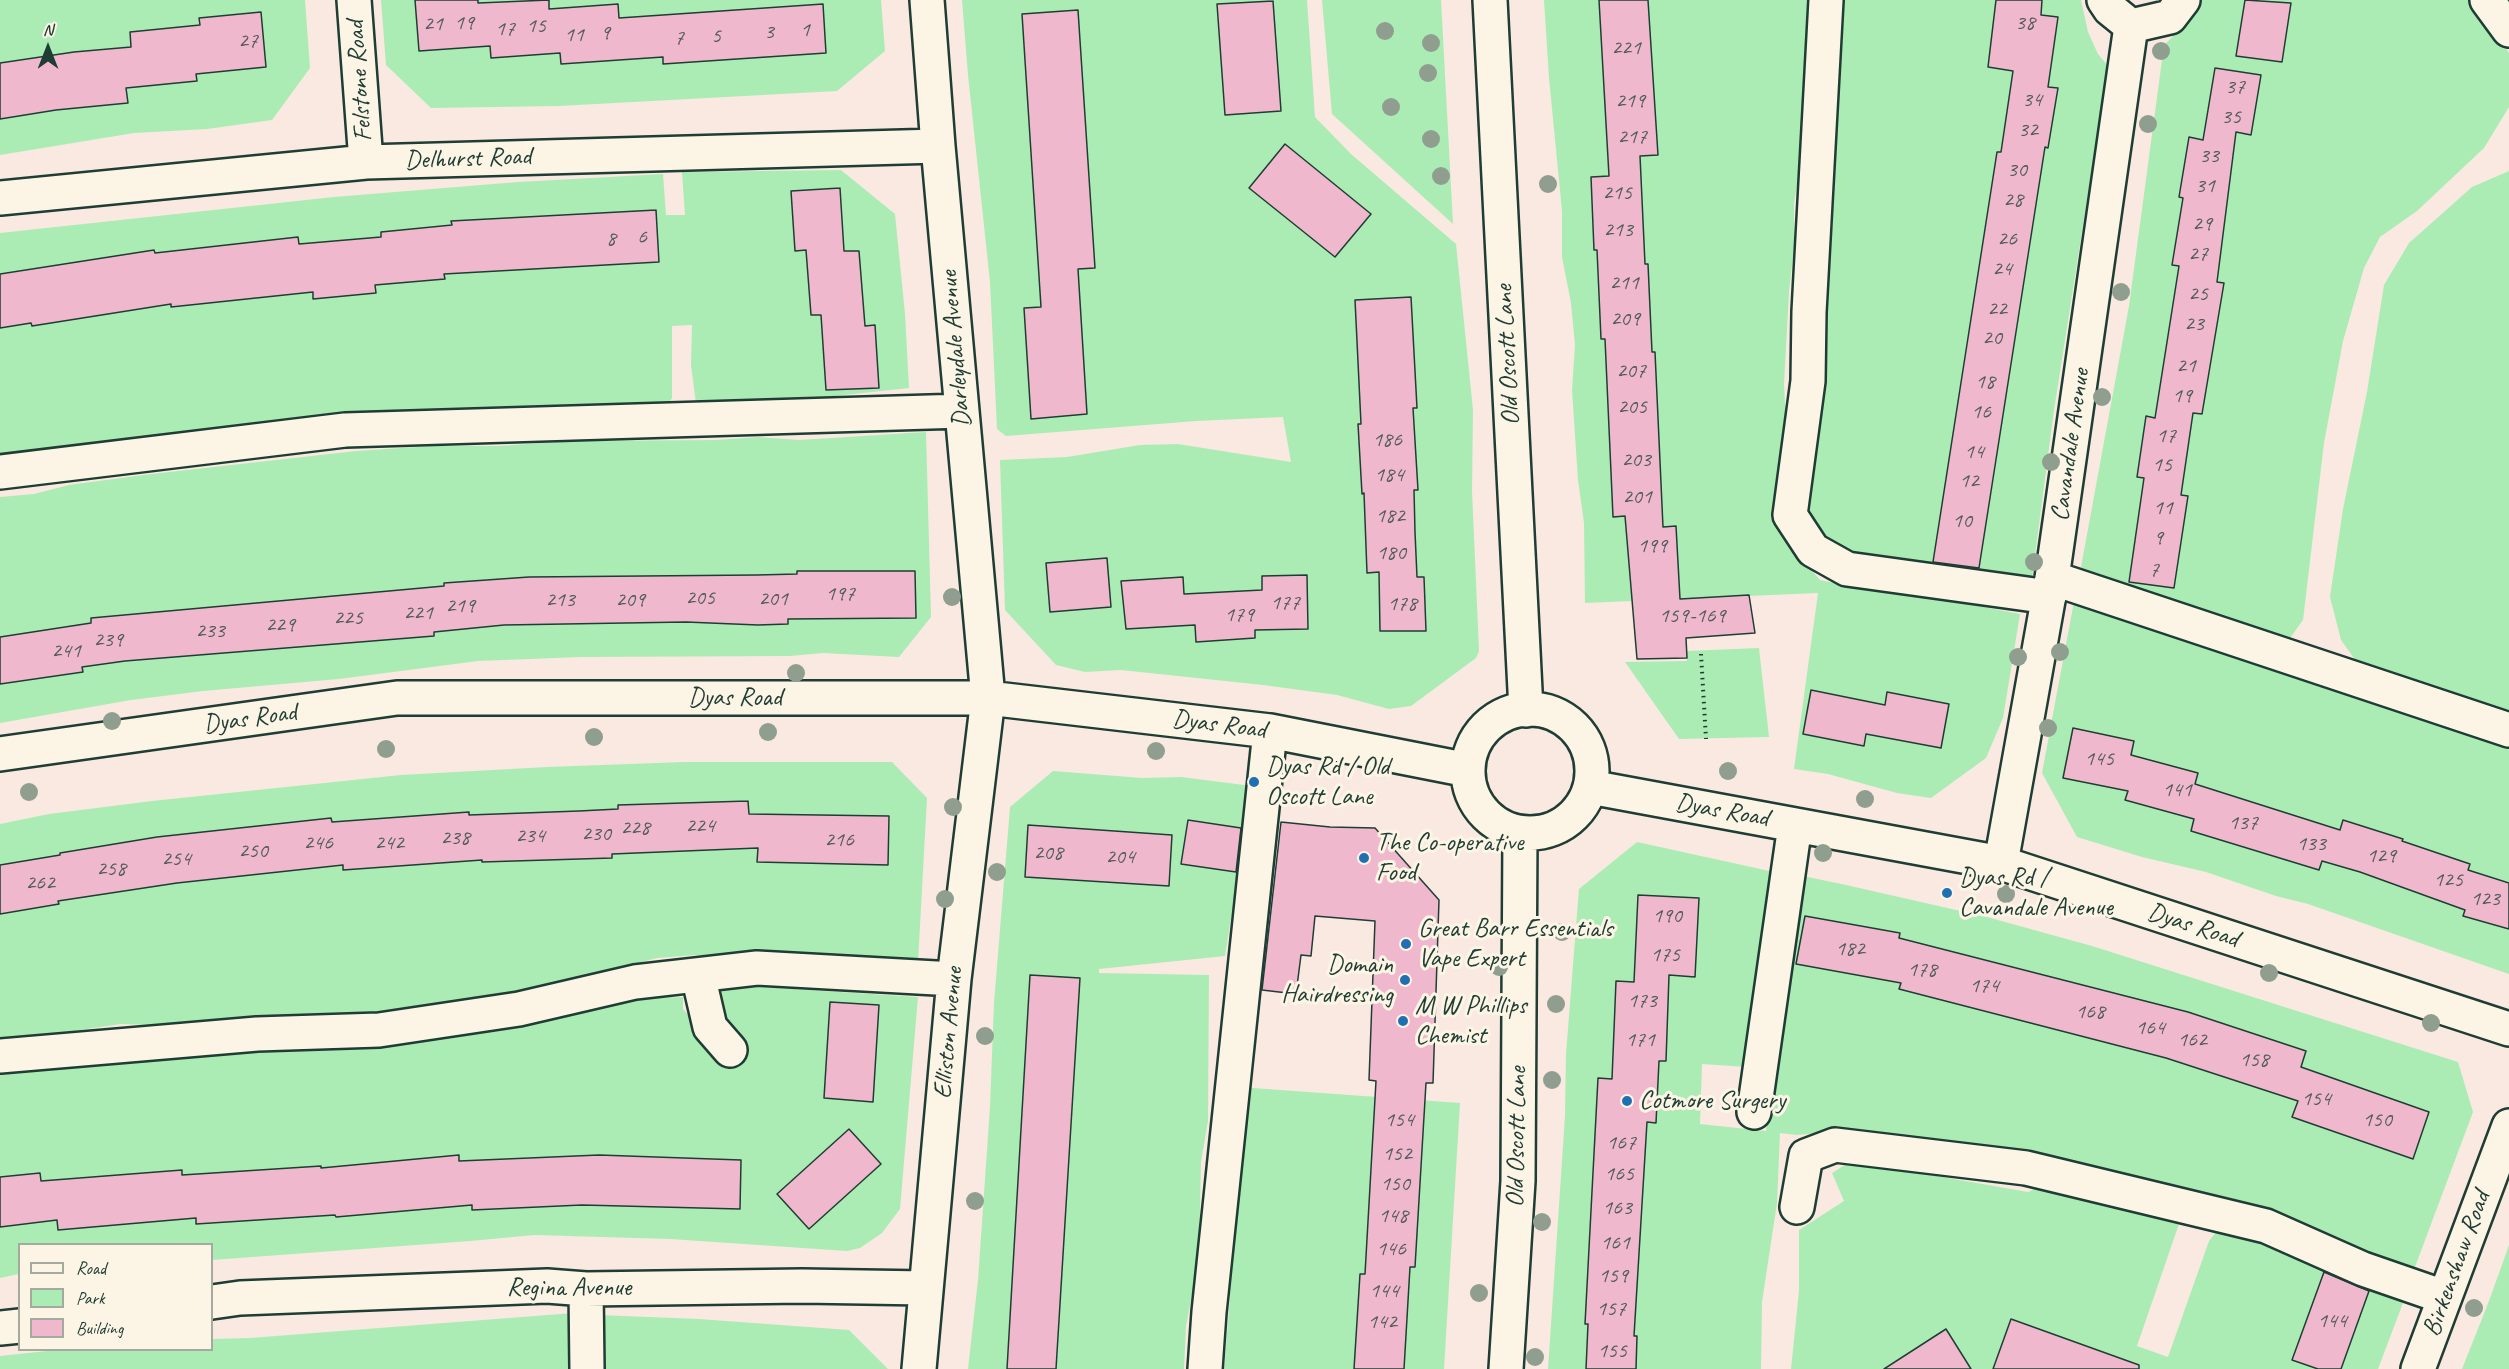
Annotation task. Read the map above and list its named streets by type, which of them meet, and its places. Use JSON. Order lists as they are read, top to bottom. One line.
{"streets":{"street":["Felstone Road","Delhurst Road","Darleydale Avenue","Old Oscott Lane","Cavandale Avenue","Dyas Road","Elliston Avenue","Birkenshaw Road","Regina Avenue"]},"crossings":[["Felstone Road","Delhurst Road"],["Delhurst Road","Darleydale Avenue"],["Darleydale Avenue","Dyas Road"],["Darleydale Avenue","Elliston Avenue"],["Old Oscott Lane","Dyas Road"],["Cavandale Avenue","Dyas Road"],["Dyas Road","Elliston Avenue"],["Elliston Avenue","Regina Avenue"]],"places":["Dyas Rd / Old Oscott Lane","The Co-operative Food","Dyas Rd / Cavandale Avenue","Great Barr Essentials Vape Expert","Domain Hairdressing","M W Phillips Chemist","Cotmore Surgery"],"house_numbers":["19","38","21","15","17","1","3","9","11","5","7","27","221","37","34","219","35","32","217","33","30","31","215","28","29","213","6","8","26","27","24","211","25","22","209","23","20","21","207","18","19","205","16","17","186","14","203","15","184","12","201","11","182","10","9","199","180","7","197","205","201","213","209","177","178","219","221","179","159-169","225","229","233","239","241","145","141","137","224","228","230","234","238","216","246","242","133","250","208","129","204","254","258","125","262","123","190","182","175","178","174","173","168","164","171","162","158","154","154","150","167","152","165","150","163","148","161","146","159","144","157","144","142","155"],"legend":["Road","Park","Building"],"north":"top"}
